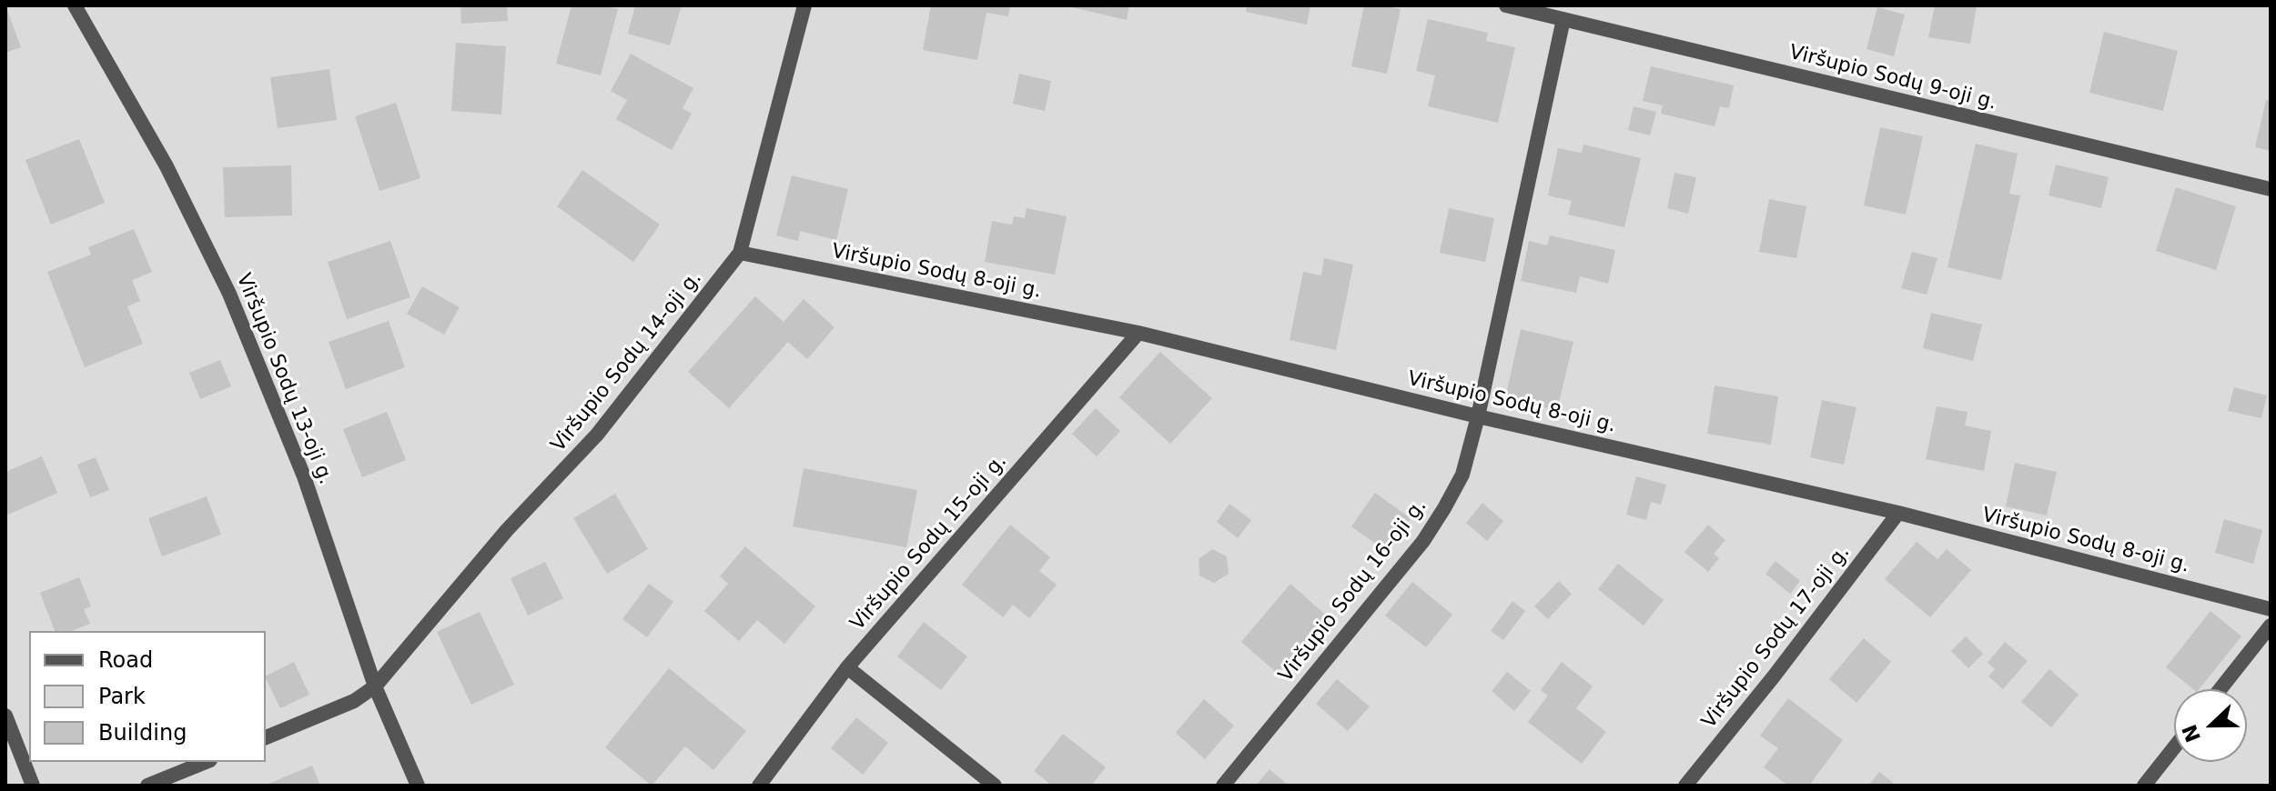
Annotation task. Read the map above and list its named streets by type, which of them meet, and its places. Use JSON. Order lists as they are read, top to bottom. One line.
{"streets":{"street":["Viršupio Sodų 9-oji g.","Viršupio Sodų 8-oji g.","Viršupio Sodų 14-oji g.","Viršupio Sodų 13-oji g.","Viršupio Sodų 15-oji g.","Viršupio Sodų 16-oji g.","Viršupio Sodų 17-oji g."]},"crossings":[["Viršupio Sodų 9-oji g.","Viršupio Sodų 16-oji g."],["Viršupio Sodų 8-oji g.","Viršupio Sodų 14-oji g."],["Viršupio Sodų 8-oji g.","Viršupio Sodų 15-oji g."],["Viršupio Sodų 8-oji g.","Viršupio Sodų 16-oji g."],["Viršupio Sodų 8-oji g.","Viršupio Sodų 17-oji g."],["Viršupio Sodų 14-oji g.","Viršupio Sodų 13-oji g."]],"legend":["Road","Park","Building"],"north":"left"}
